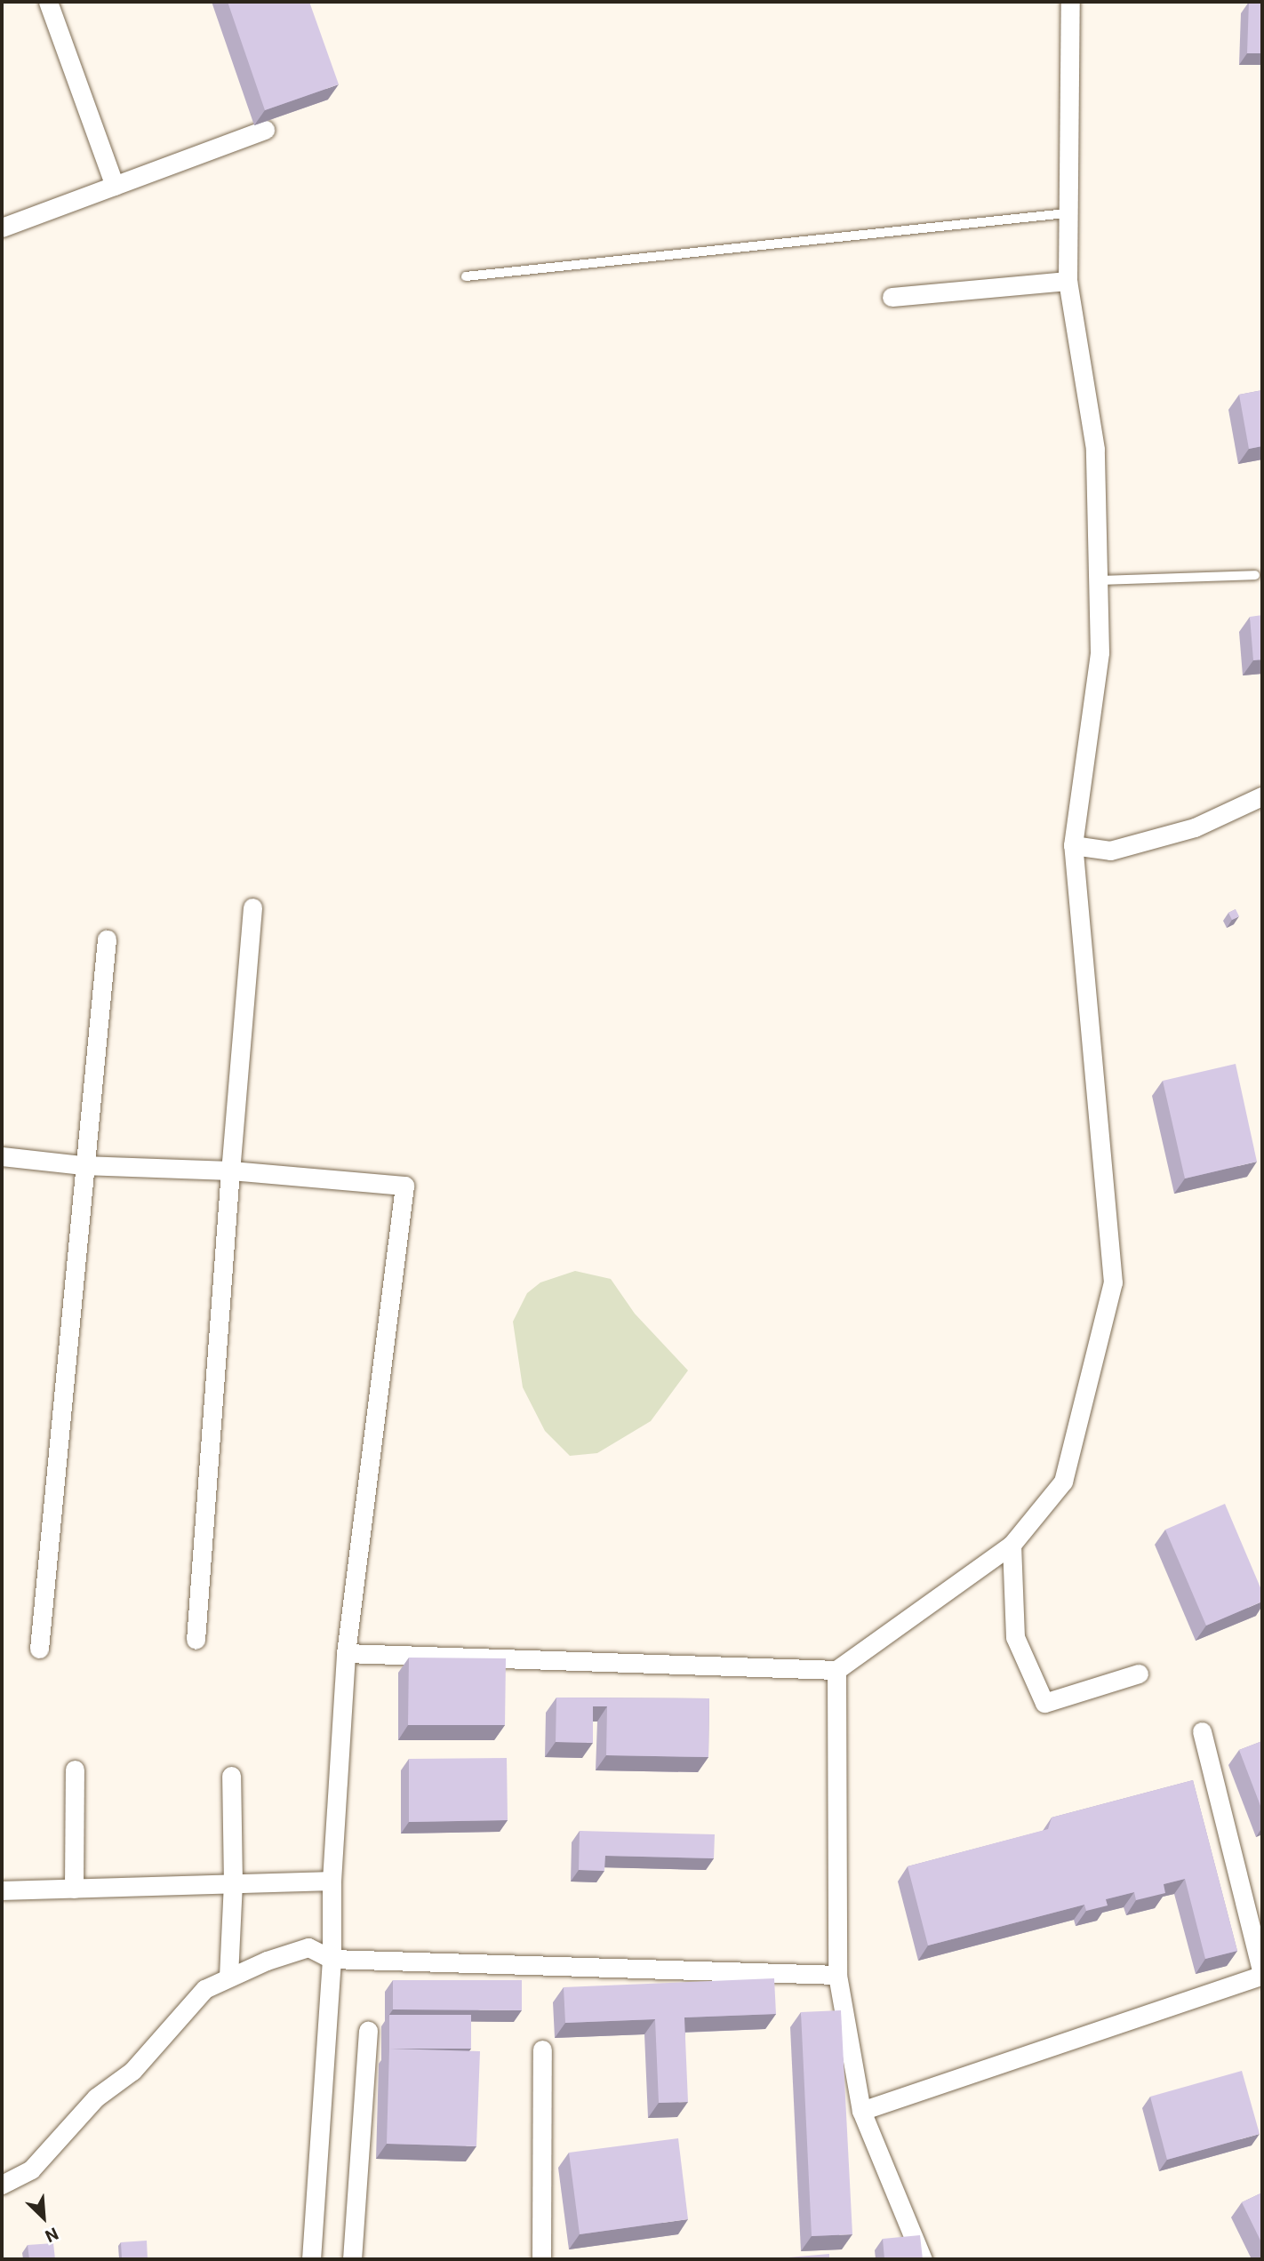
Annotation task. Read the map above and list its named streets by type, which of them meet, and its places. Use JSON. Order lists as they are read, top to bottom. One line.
{"north":"bottom right"}
